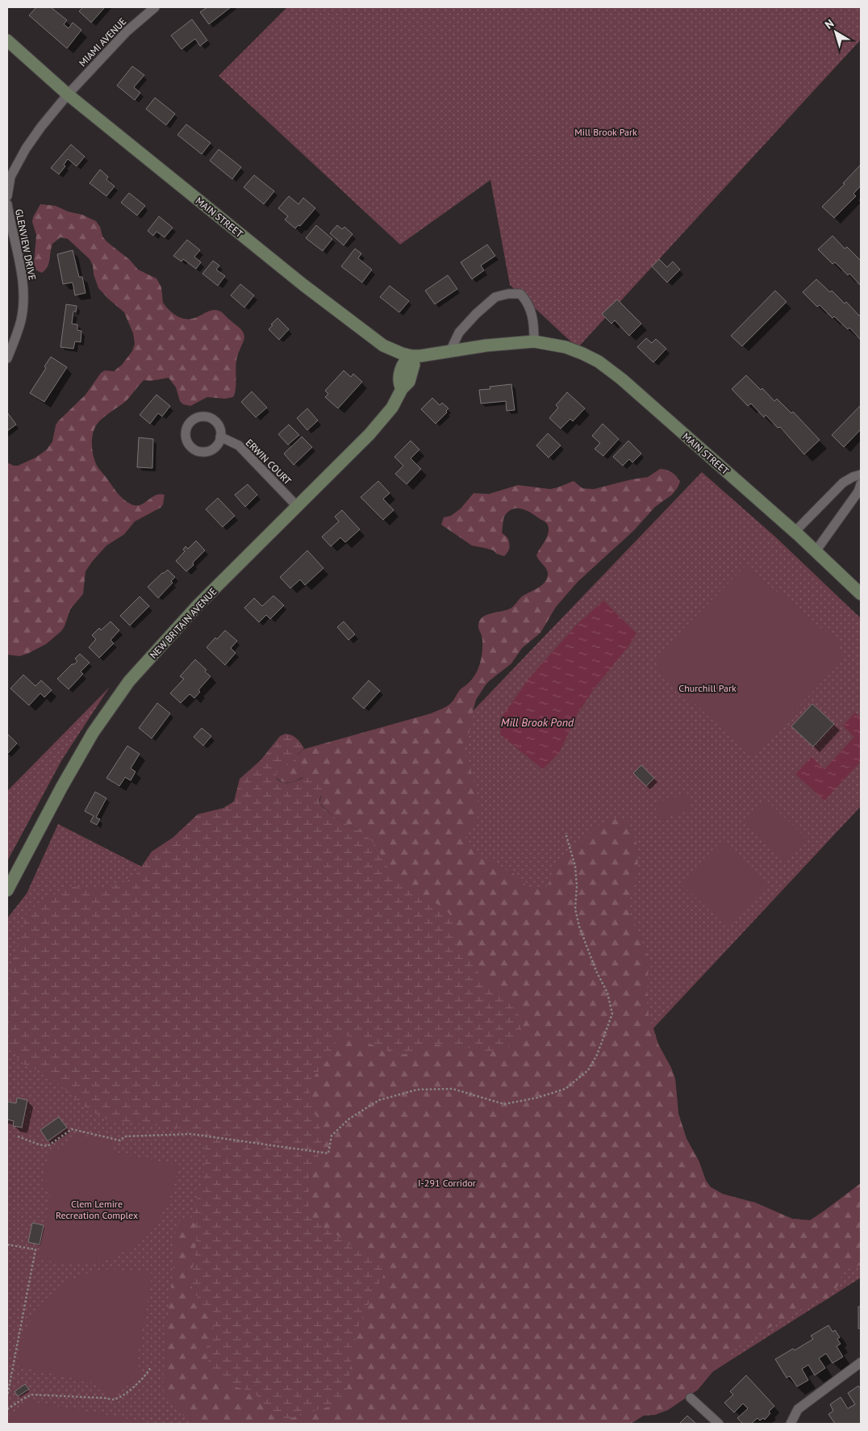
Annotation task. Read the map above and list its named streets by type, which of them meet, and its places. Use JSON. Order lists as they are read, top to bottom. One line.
{"streets":{"main road":["MAIN STREET","NEW BRITAIN AVENUE"],"street":["MIAMI AVENUE","GLENVIEW DRIVE","ERWIN COURT"]},"crossings":[["MIAMI AVENUE","MAIN STREET"],["MAIN STREET","NEW BRITAIN AVENUE"],["ERWIN COURT","NEW BRITAIN AVENUE"]],"water":["Mill Brook Pond"],"parks":["Mill Brook Park","Churchill Park","I-291 Corridor","Clem Lemire Recreation Complex"],"north":"top left"}
